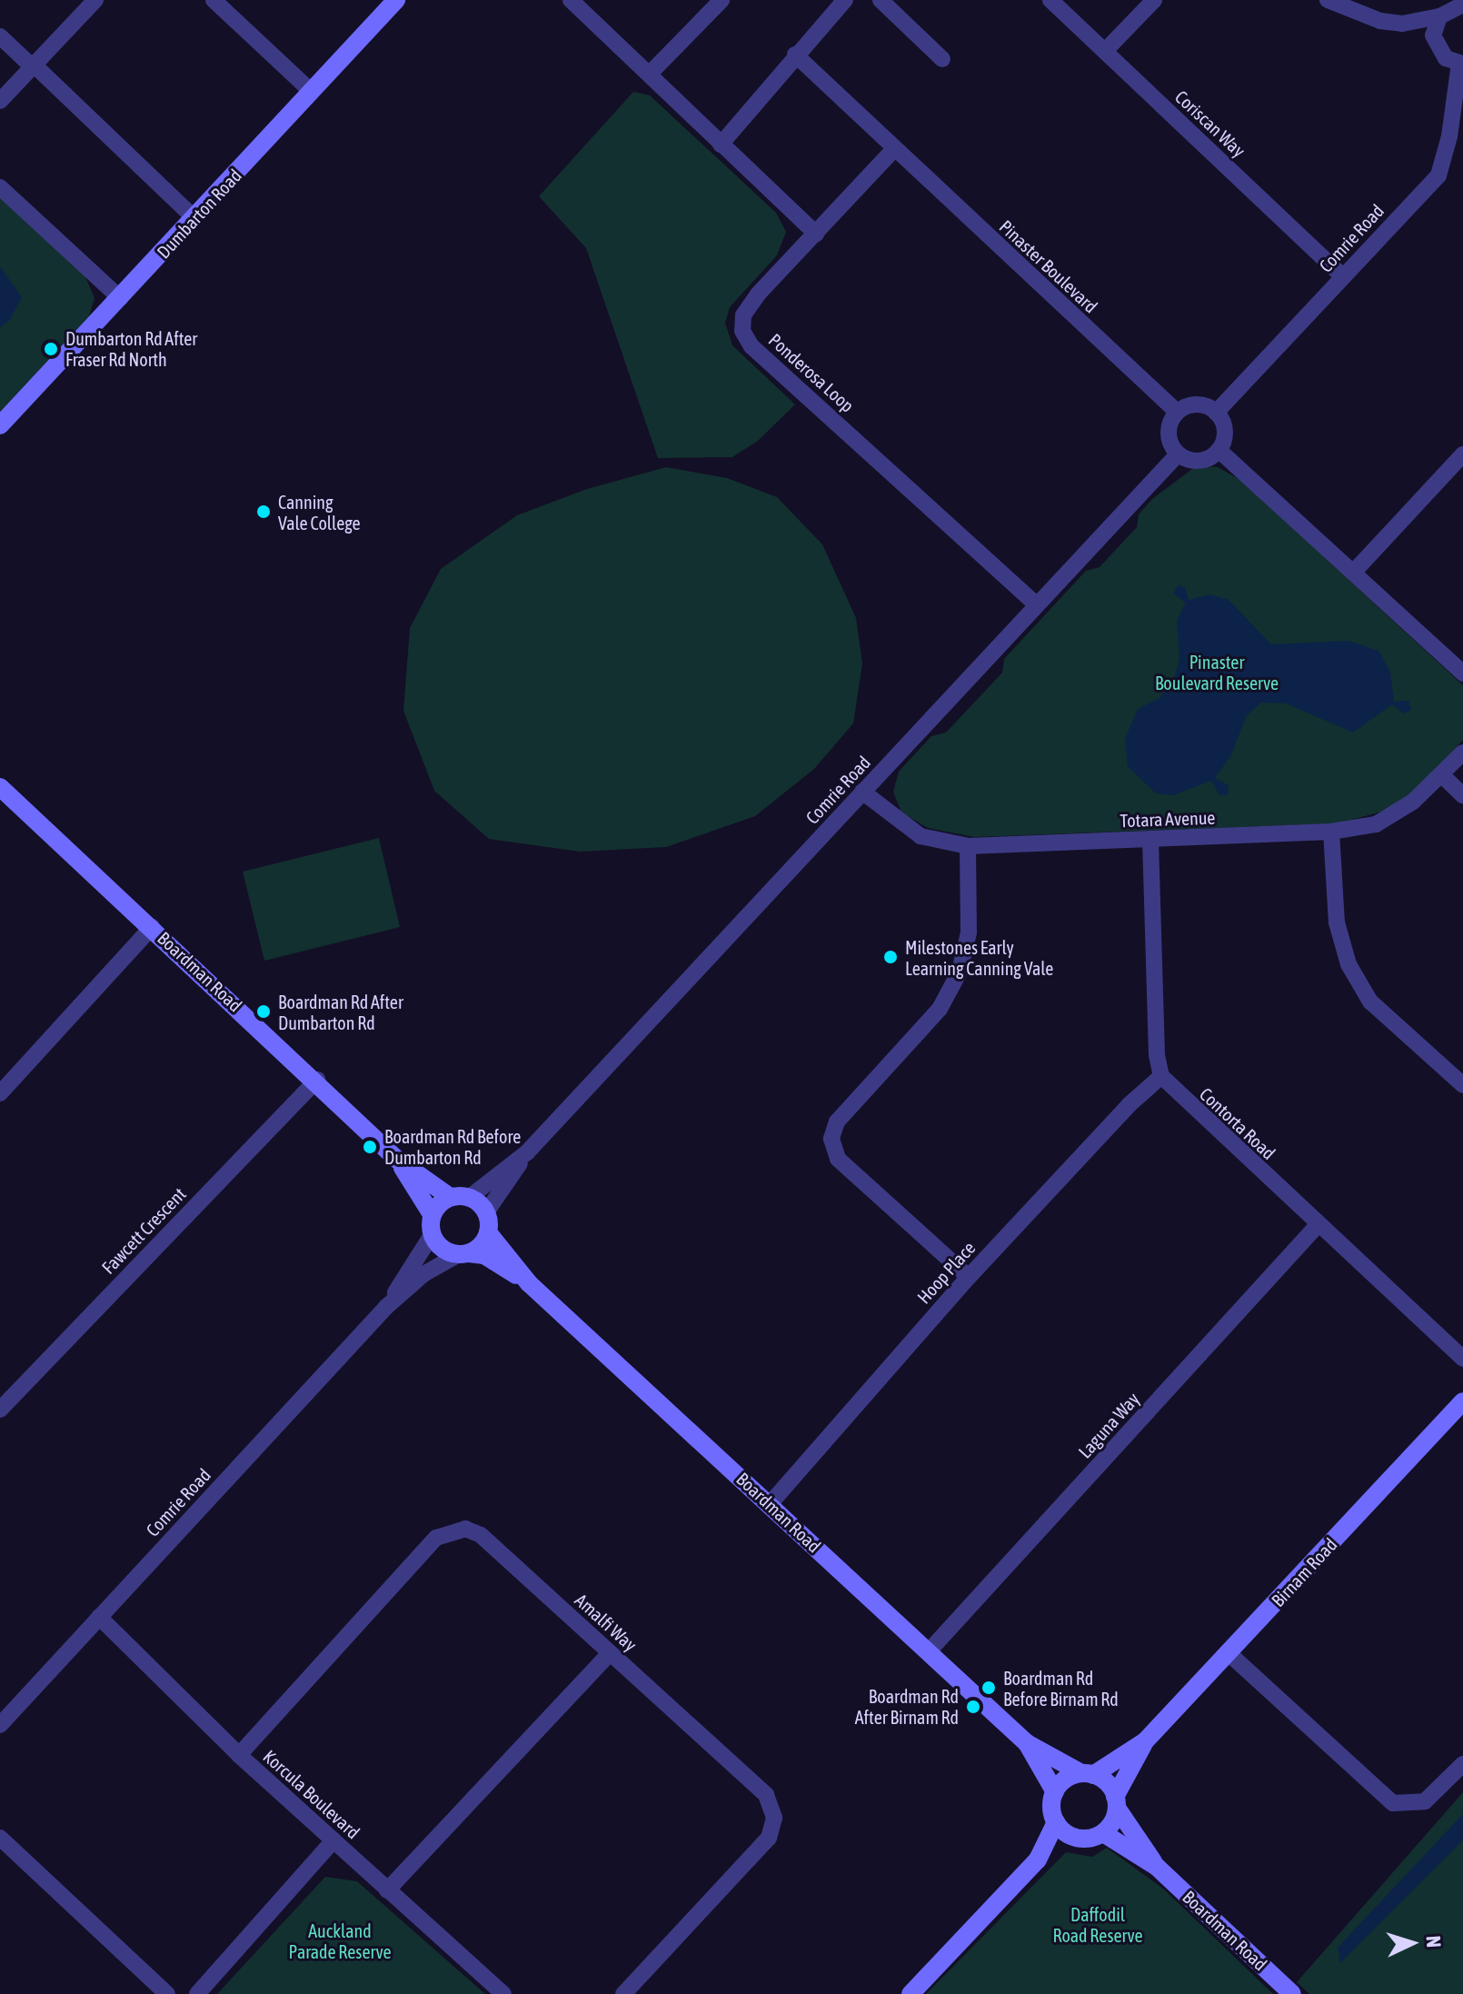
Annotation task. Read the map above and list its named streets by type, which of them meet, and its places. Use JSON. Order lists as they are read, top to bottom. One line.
{"streets":{"street":["Coriscan Way","Dumbarton Road","Comrie Road","Pinaster Boulevard","Ponderosa Loop","Totara Avenue","Boardman Road","Contorta Road","Fawcett Crescent","Hoop Place","Laguna Way","Birnam Road","Amalfi Way","Korcula Boulevard"]},"crossings":[["Coriscan Way","Comrie Road"],["Comrie Road","Pinaster Boulevard"],["Comrie Road","Ponderosa Loop"],["Comrie Road","Totara Avenue"],["Comrie Road","Boardman Road"],["Comrie Road","Korcula Boulevard"],["Pinaster Boulevard","Ponderosa Loop"],["Boardman Road","Fawcett Crescent"],["Boardman Road","Hoop Place"],["Boardman Road","Laguna Way"],["Boardman Road","Birnam Road"],["Contorta Road","Hoop Place"],["Contorta Road","Laguna Way"],["Amalfi Way","Korcula Boulevard"]],"parks":["Pinaster Boulevard Reserve","Daffodil Road Reserve","Auckland Parade Reserve"],"places":["Dumbarton Rd After Fraser Rd North","Canning Vale College","Milestones Early Learning Canning Vale","Boardman Rd After Dumbarton Rd","Boardman Rd Before Dumbarton Rd","Boardman Rd Before Birnam Rd","Boardman Rd After Birnam Rd"],"north":"right"}
